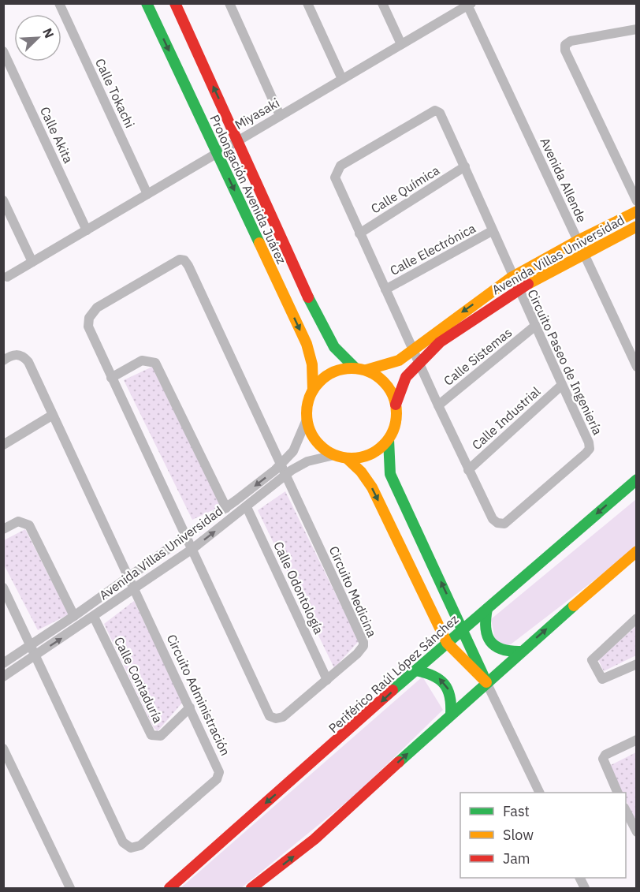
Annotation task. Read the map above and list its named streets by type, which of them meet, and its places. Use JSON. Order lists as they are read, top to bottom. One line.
{"streets":{"street":["Calle Tokachi","Miyasaki","Calle Akita","Avenida Allende","Prolongación Avenida Juárez","Calle Química","Calle Electrónica","Avenida Villas Universidad","Calle Sistemas","Circuito Paseo de Ingeniería","Calle Industrial","Calle Odontología","Circuito Medicina","Periférico Raúl López Sánchez","Calle Contaduría","Circuito Administración"]},"crossings":[["Calle Tokachi","Miyasaki"],["Miyasaki","Calle Akita"],["Miyasaki","Avenida Allende"],["Miyasaki","Prolongación Avenida Juárez"],["Avenida Allende","Avenida Villas Universidad"],["Prolongación Avenida Juárez","Avenida Villas Universidad"],["Calle Química","Circuito Paseo de Ingeniería"],["Calle Electrónica","Circuito Paseo de Ingeniería"],["Avenida Villas Universidad","Circuito Paseo de Ingeniería"],["Avenida Villas Universidad","Calle Odontología"],["Avenida Villas Universidad","Circuito Medicina"],["Avenida Villas Universidad","Calle Contaduría"],["Avenida Villas Universidad","Circuito Administración"],["Calle Sistemas","Circuito Paseo de Ingeniería"],["Circuito Paseo de Ingeniería","Calle Industrial"],["Calle Odontología","Circuito Medicina"],["Calle Contaduría","Circuito Administración"]],"legend":["Fast","Slow","Jam"],"north":"top right"}
